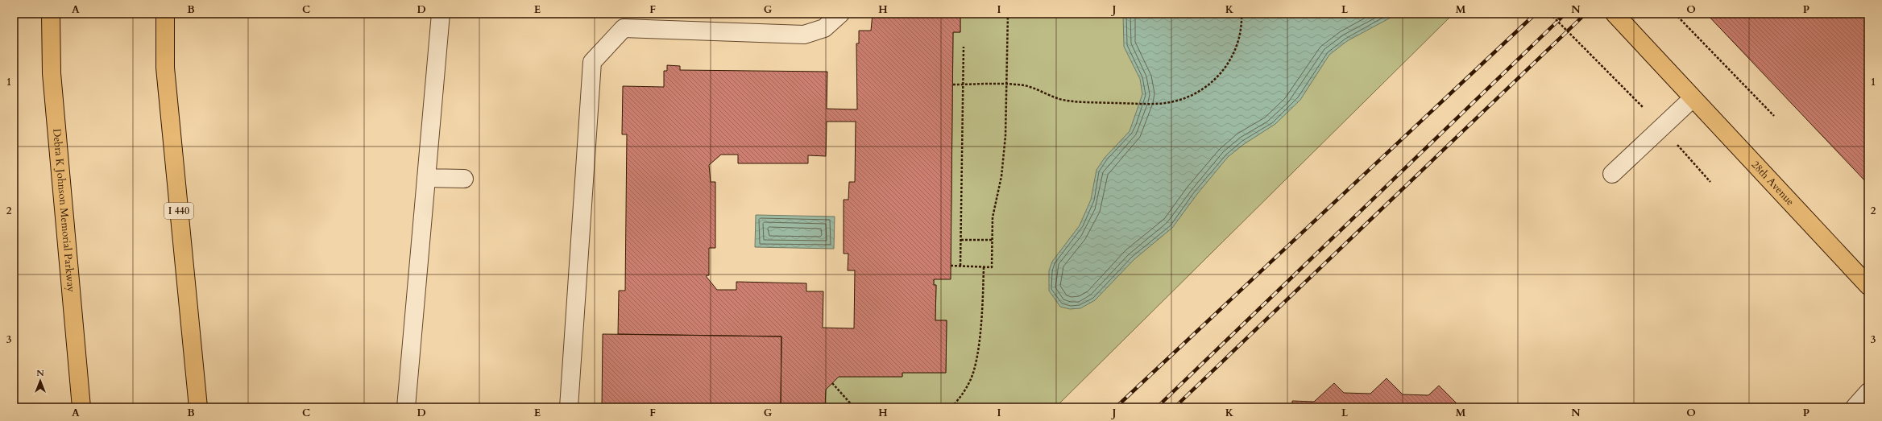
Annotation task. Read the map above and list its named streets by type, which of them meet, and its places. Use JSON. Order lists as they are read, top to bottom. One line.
{"streets":{"main road":["28th Avenue","Debra K Johnson Memorial Parkway","I 440"]},"north":"top","grid":{"columns":["A","B","C","D","E","F","G","H","I","J","K","L","M","N","O","P"],"rows":["1","2","3"]}}
